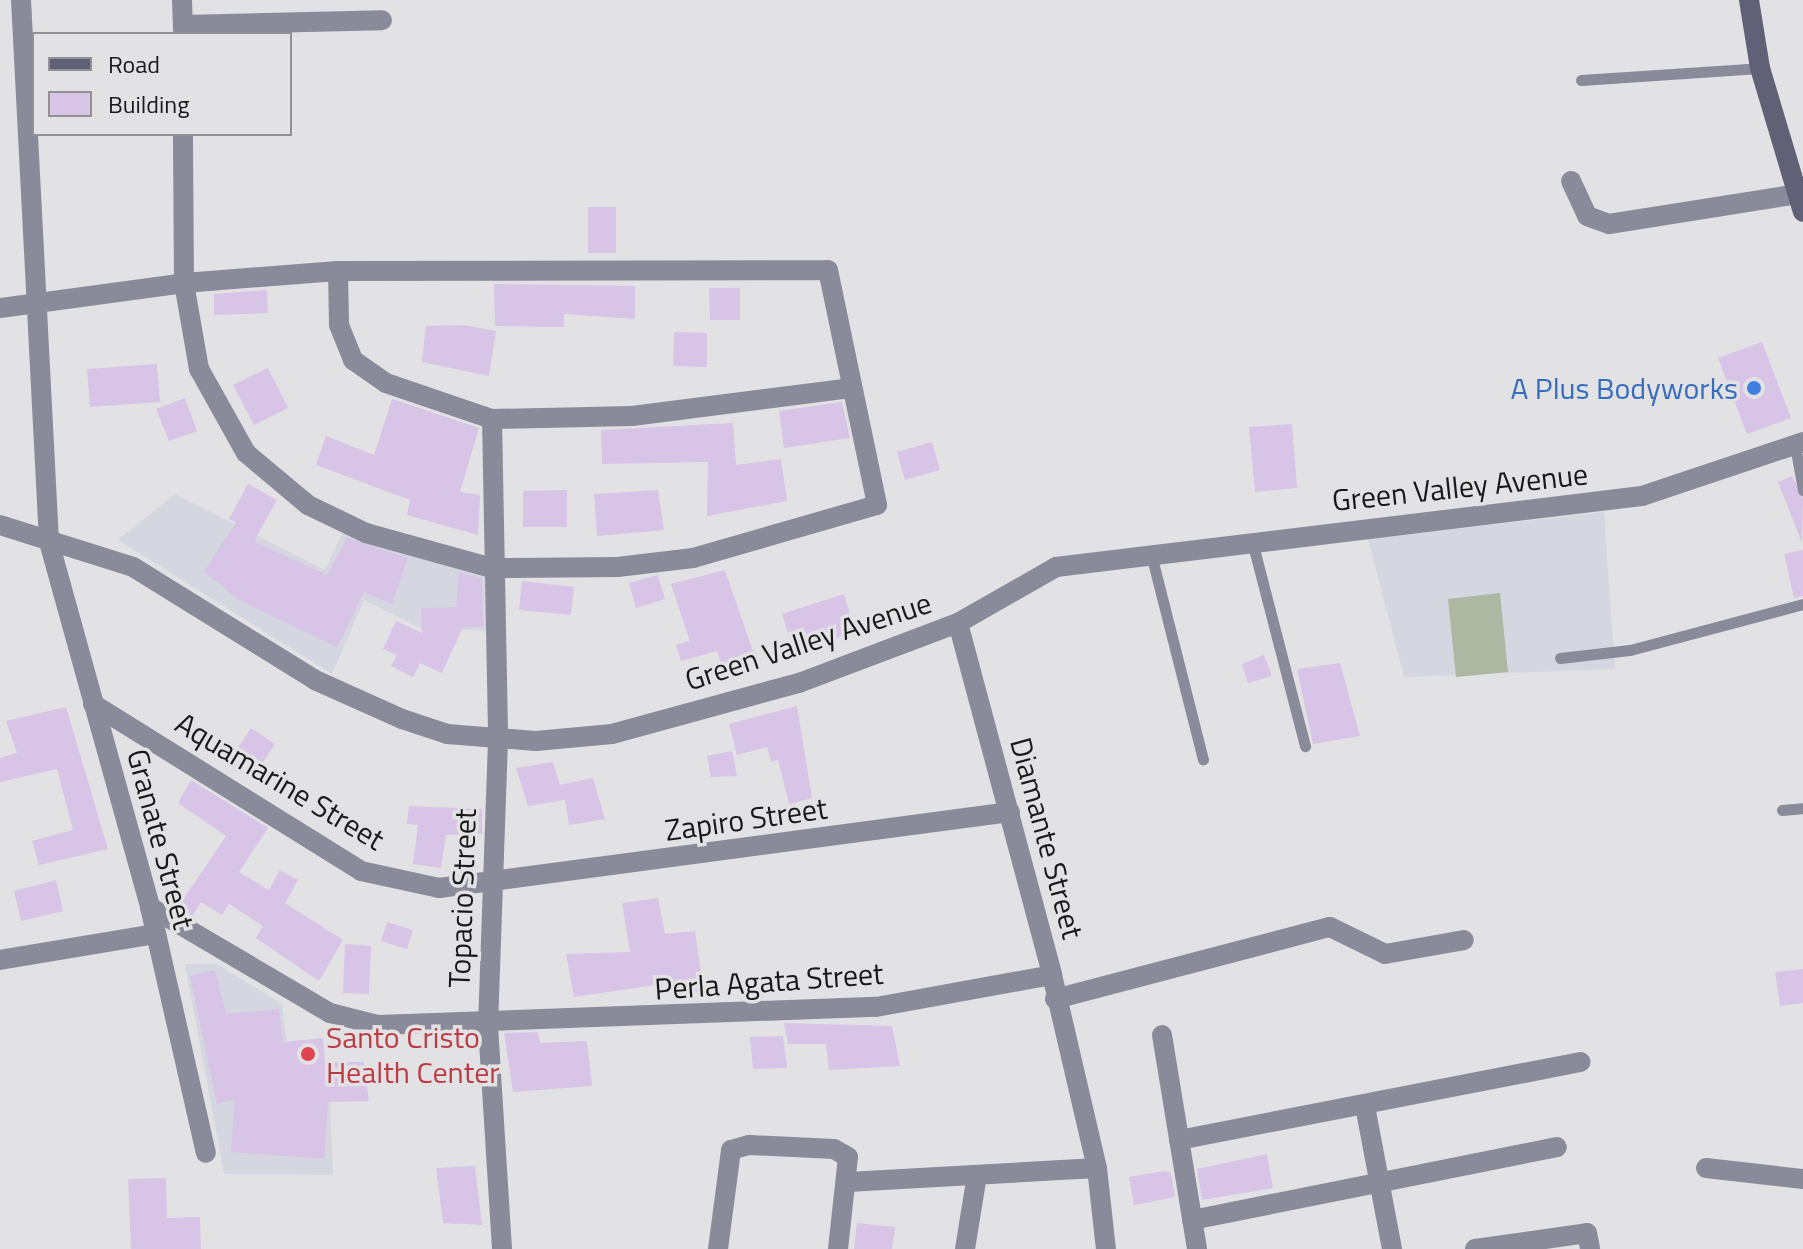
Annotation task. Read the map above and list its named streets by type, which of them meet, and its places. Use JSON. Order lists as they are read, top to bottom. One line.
{"streets":{"street":["Green Valley Avenue","Aquamarine Street","Zapiro Street","Diamante Street","Granate Street","Topacio Street","Perla Agata Street"]},"crossings":[["Green Valley Avenue","Diamante Street"],["Green Valley Avenue","Granate Street"],["Green Valley Avenue","Topacio Street"],["Aquamarine Street","Zapiro Street"],["Aquamarine Street","Granate Street"],["Aquamarine Street","Topacio Street"],["Zapiro Street","Diamante Street"],["Zapiro Street","Topacio Street"],["Diamante Street","Perla Agata Street"],["Granate Street","Perla Agata Street"],["Topacio Street","Perla Agata Street"]],"places":["A Plus Bodyworks","Santo Cristo Health Center"],"legend":["Road","Building"]}
